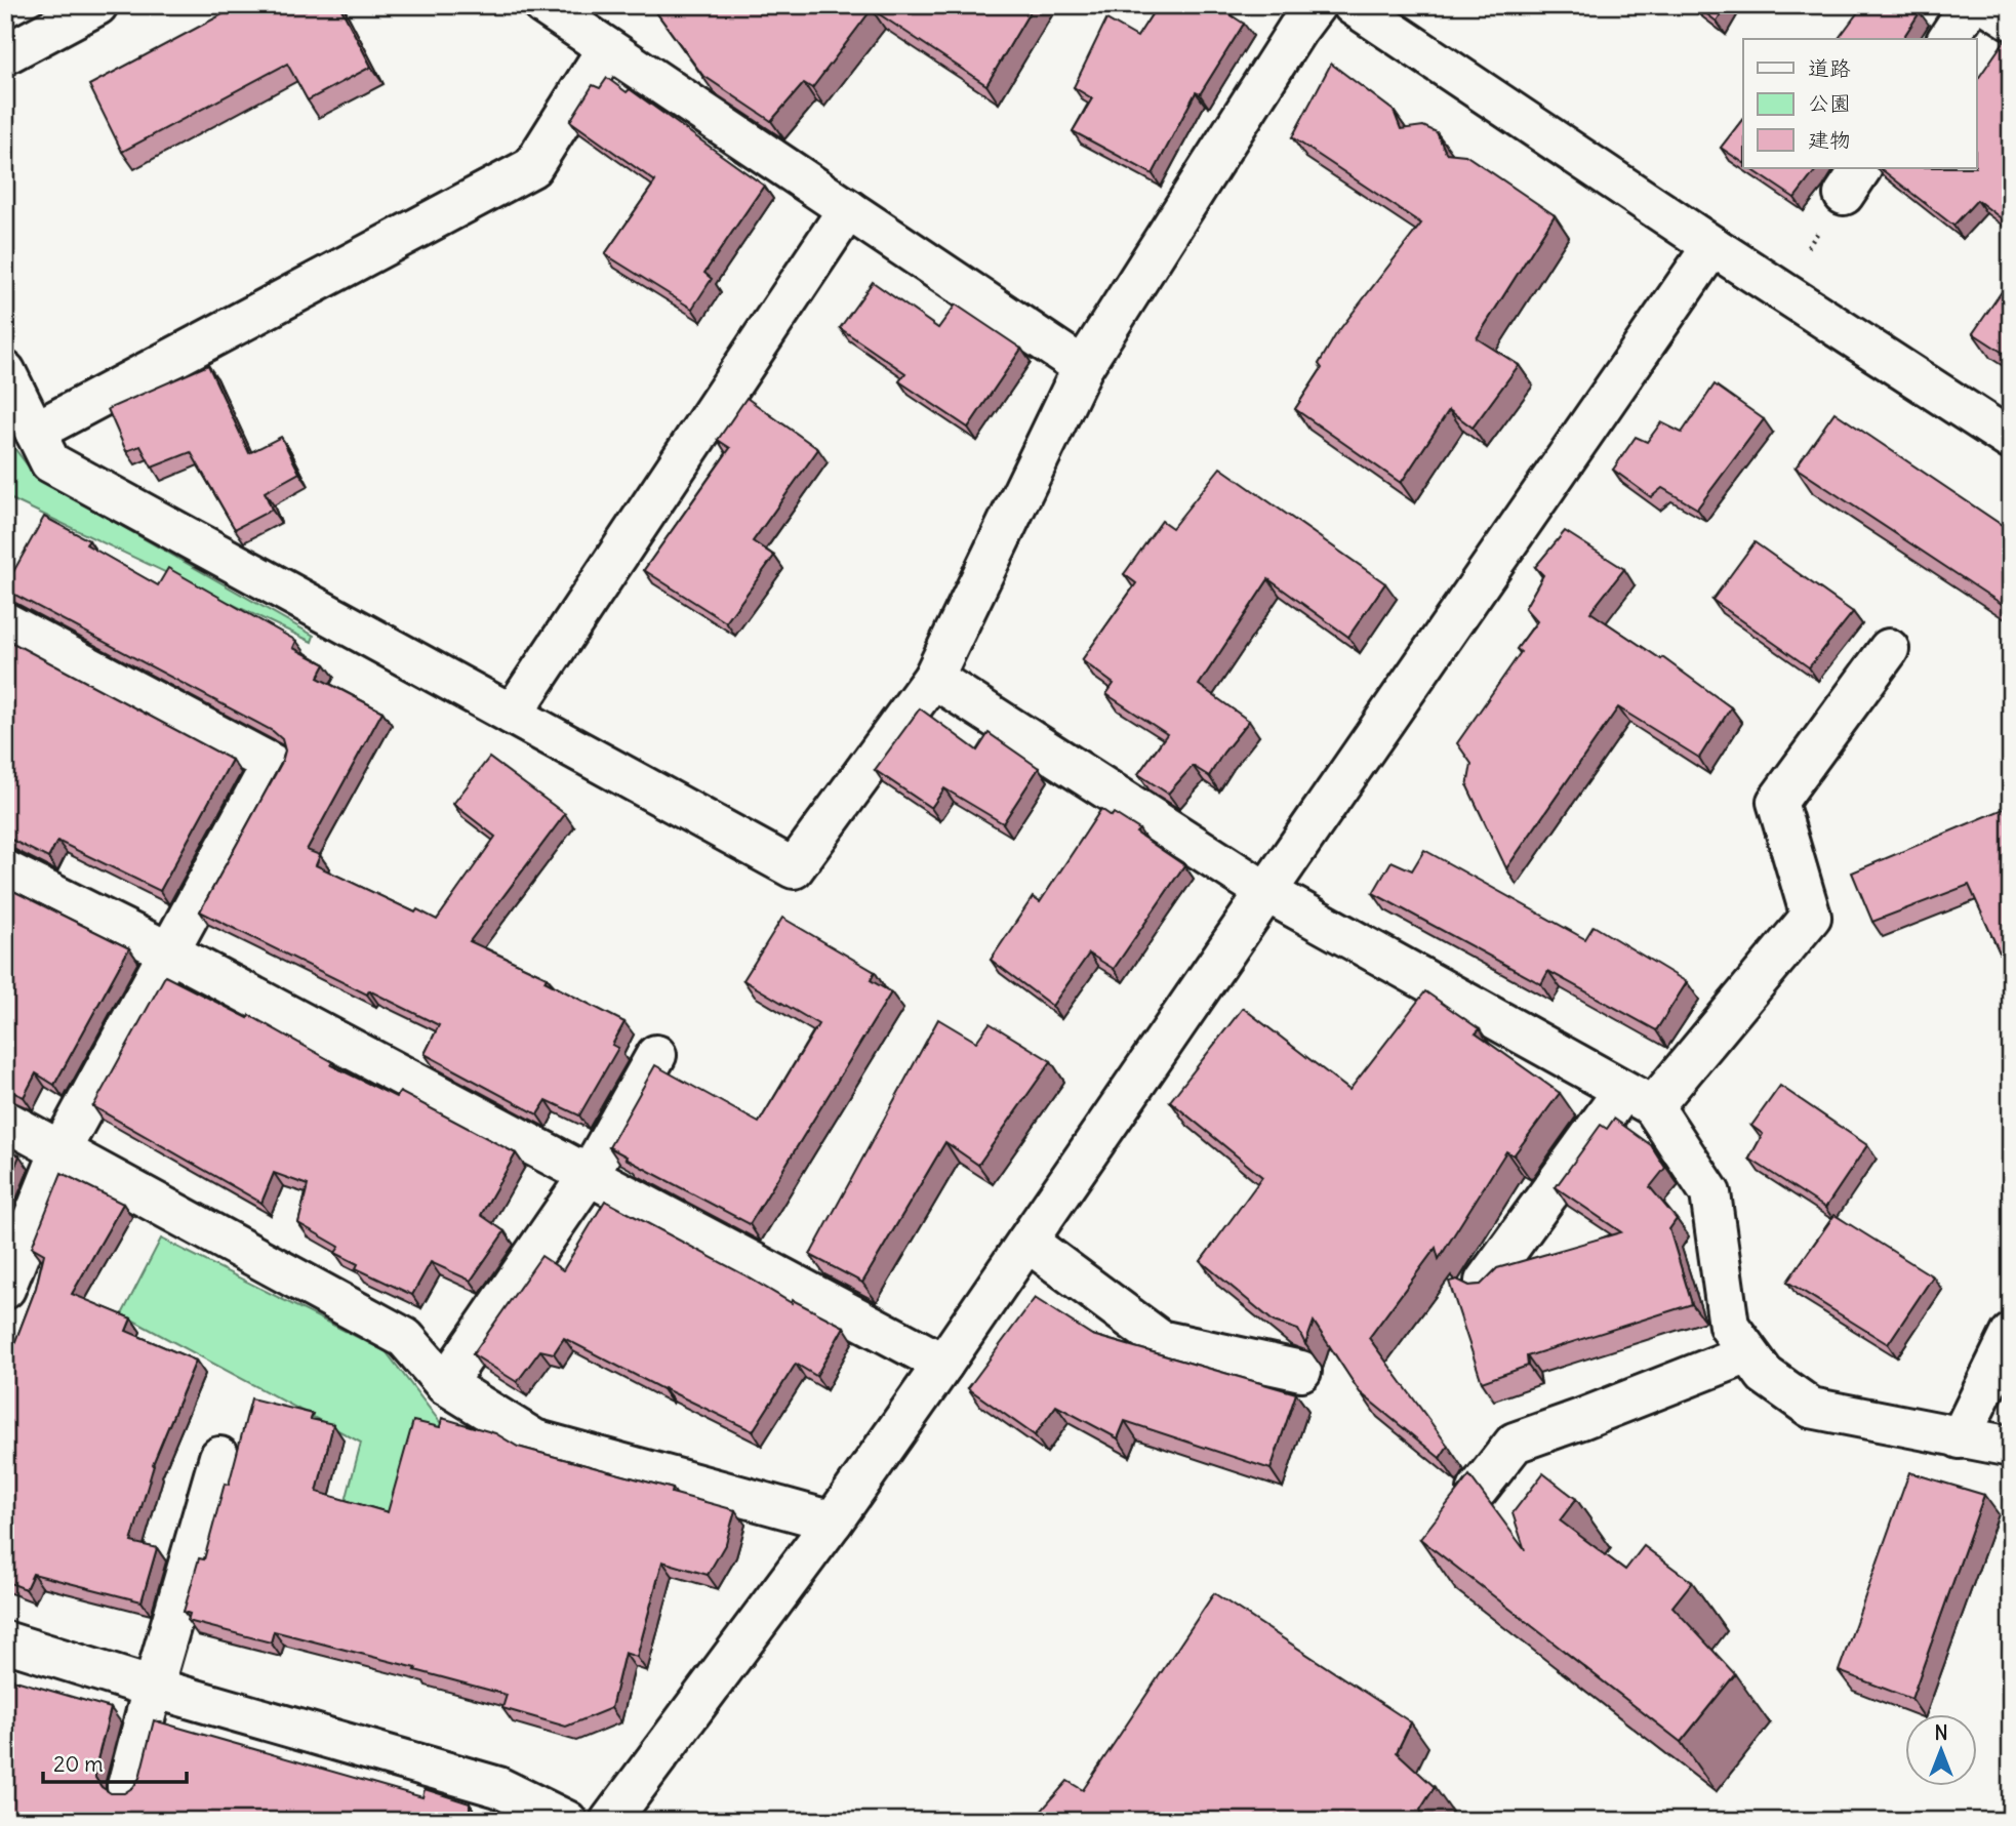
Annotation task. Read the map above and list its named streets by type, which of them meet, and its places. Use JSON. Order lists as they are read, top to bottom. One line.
{"legend":["道路","公園","建物"],"scale_bar":"20 m","north":"top"}
